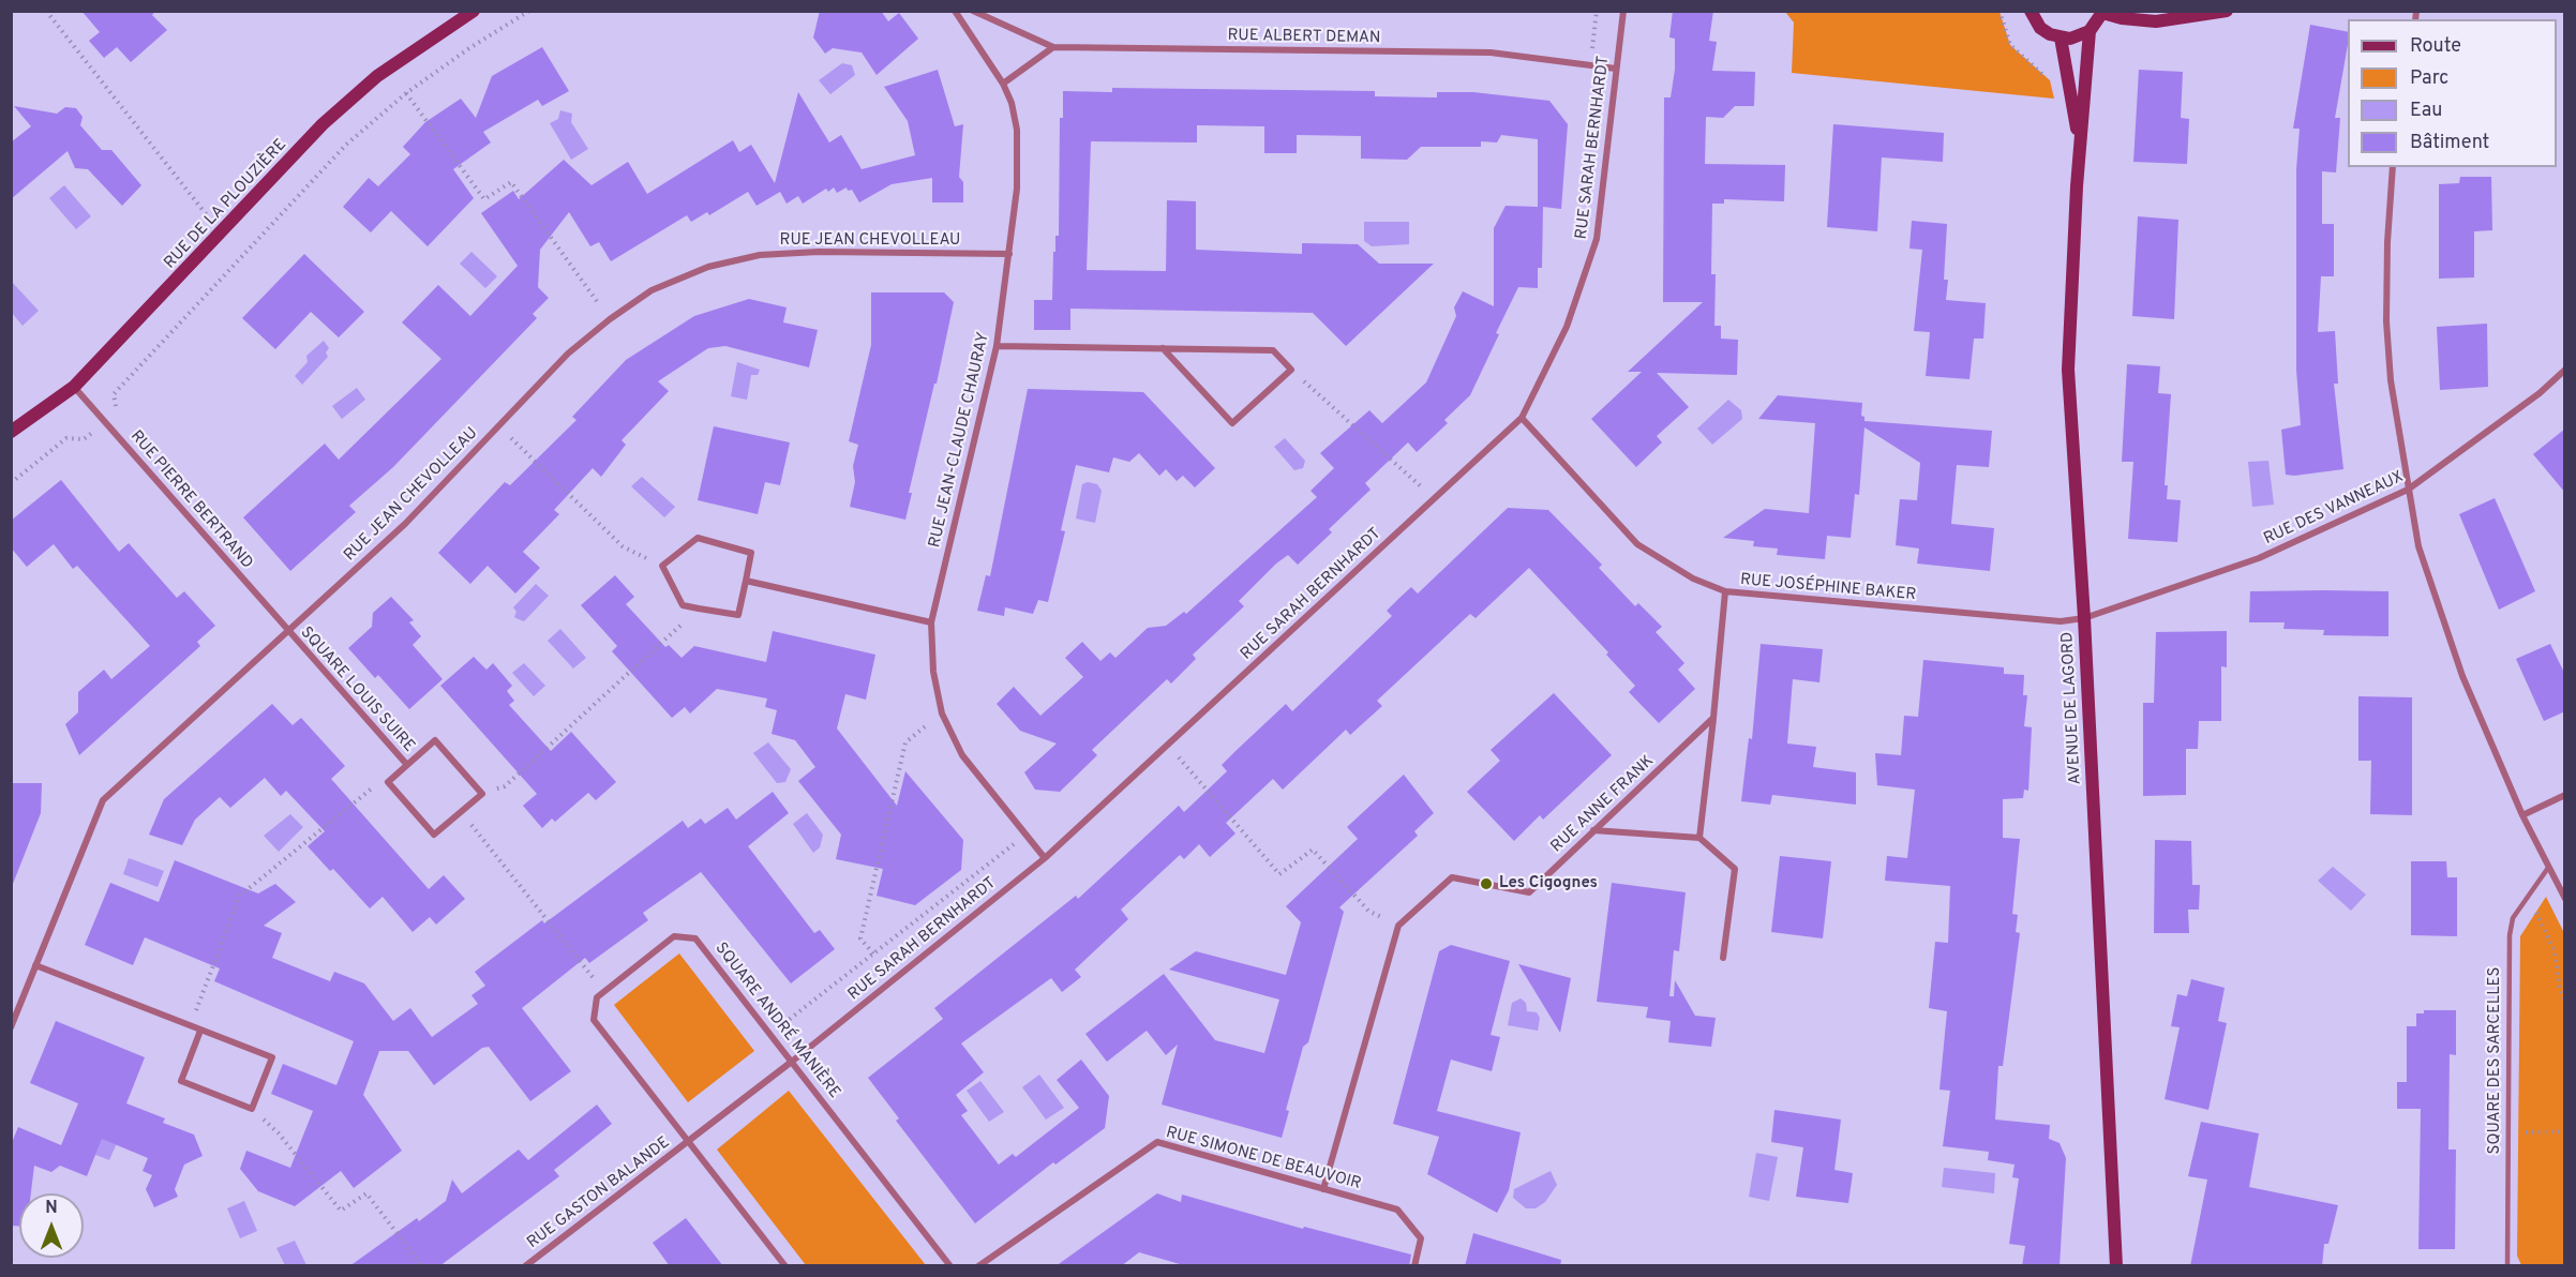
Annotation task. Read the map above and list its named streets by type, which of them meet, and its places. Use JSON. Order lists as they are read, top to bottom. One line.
{"streets":{"street":["RUE ALBERT DEMAN","RUE SARAH BERNHARDT","RUE DE LA PLOUZIÈRE","RUE JEAN CHEVOLLEAU","RUE JEAN-CLAUDE CHAURAY","RUE PIERRE BERTRAND","RUE DES VANNEAUX","RUE JOSÉPHINE BAKER","SQUARE LOUIS SUIRE","AVENUE DE LAGORD","RUE ANNE FRANK","SQUARE ANDRÉ MANIÈRE","RUE SIMONE DE BEAUVOIR","RUE GASTON BALANDE"],"lane":["SQUARE DES SARCELLES"]},"crossings":[["RUE ALBERT DEMAN","RUE SARAH BERNHARDT"],["RUE SARAH BERNHARDT","RUE JEAN-CLAUDE CHAURAY"],["RUE SARAH BERNHARDT","RUE JOSÉPHINE BAKER"],["RUE SARAH BERNHARDT","SQUARE ANDRÉ MANIÈRE"],["RUE SARAH BERNHARDT","RUE GASTON BALANDE"],["RUE DE LA PLOUZIÈRE","RUE PIERRE BERTRAND"],["RUE JEAN CHEVOLLEAU","RUE JEAN-CLAUDE CHAURAY"],["RUE JEAN CHEVOLLEAU","RUE PIERRE BERTRAND"],["RUE JEAN CHEVOLLEAU","SQUARE LOUIS SUIRE"],["RUE PIERRE BERTRAND","SQUARE LOUIS SUIRE"],["RUE DES VANNEAUX","RUE JOSÉPHINE BAKER"],["RUE DES VANNEAUX","AVENUE DE LAGORD"],["RUE JOSÉPHINE BAKER","AVENUE DE LAGORD"]],"places":["Les Cigognes"],"legend":["Route","Parc","Eau","Bâtiment"],"north":"top"}
